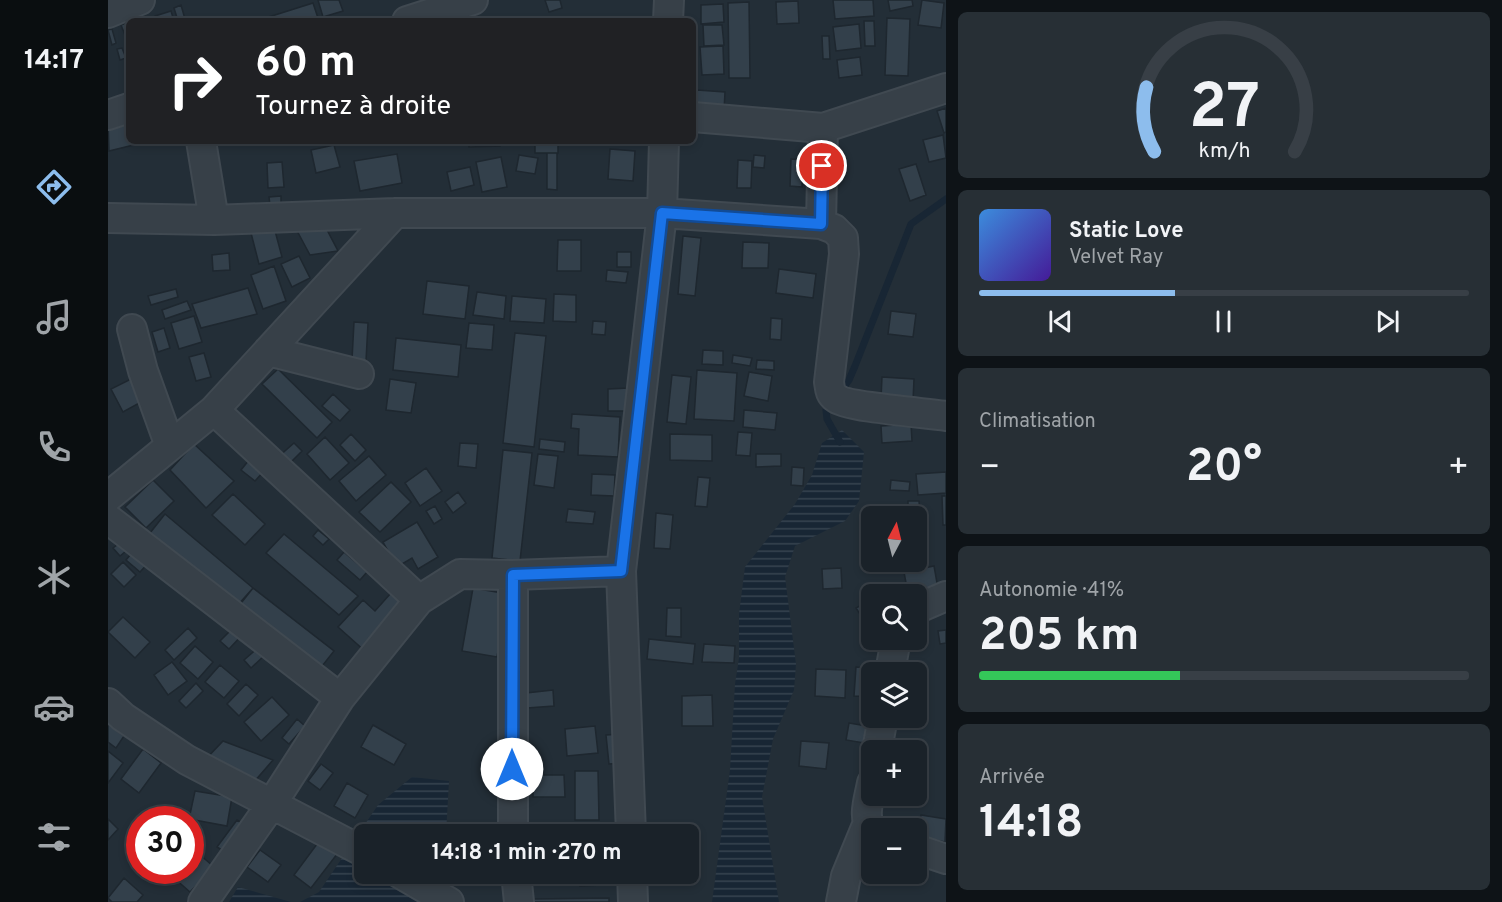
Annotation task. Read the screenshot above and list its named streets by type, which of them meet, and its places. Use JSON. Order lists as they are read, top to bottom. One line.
{"north":"top","page":{"tabs":"14:17","turn":["60 m","Tournez à droite"],"song":["Static Love","Velvet Ray"],"tile":["Climatisation",["Autonomie · 41%","205 km"],["Arrivée","14:18"]],"heat":["−","20°","+"],"map_buttons":["+","−"],"limit":"30","trip":"14:18 · 1 min · 270 m","gauge":["27","km/h"]}}
